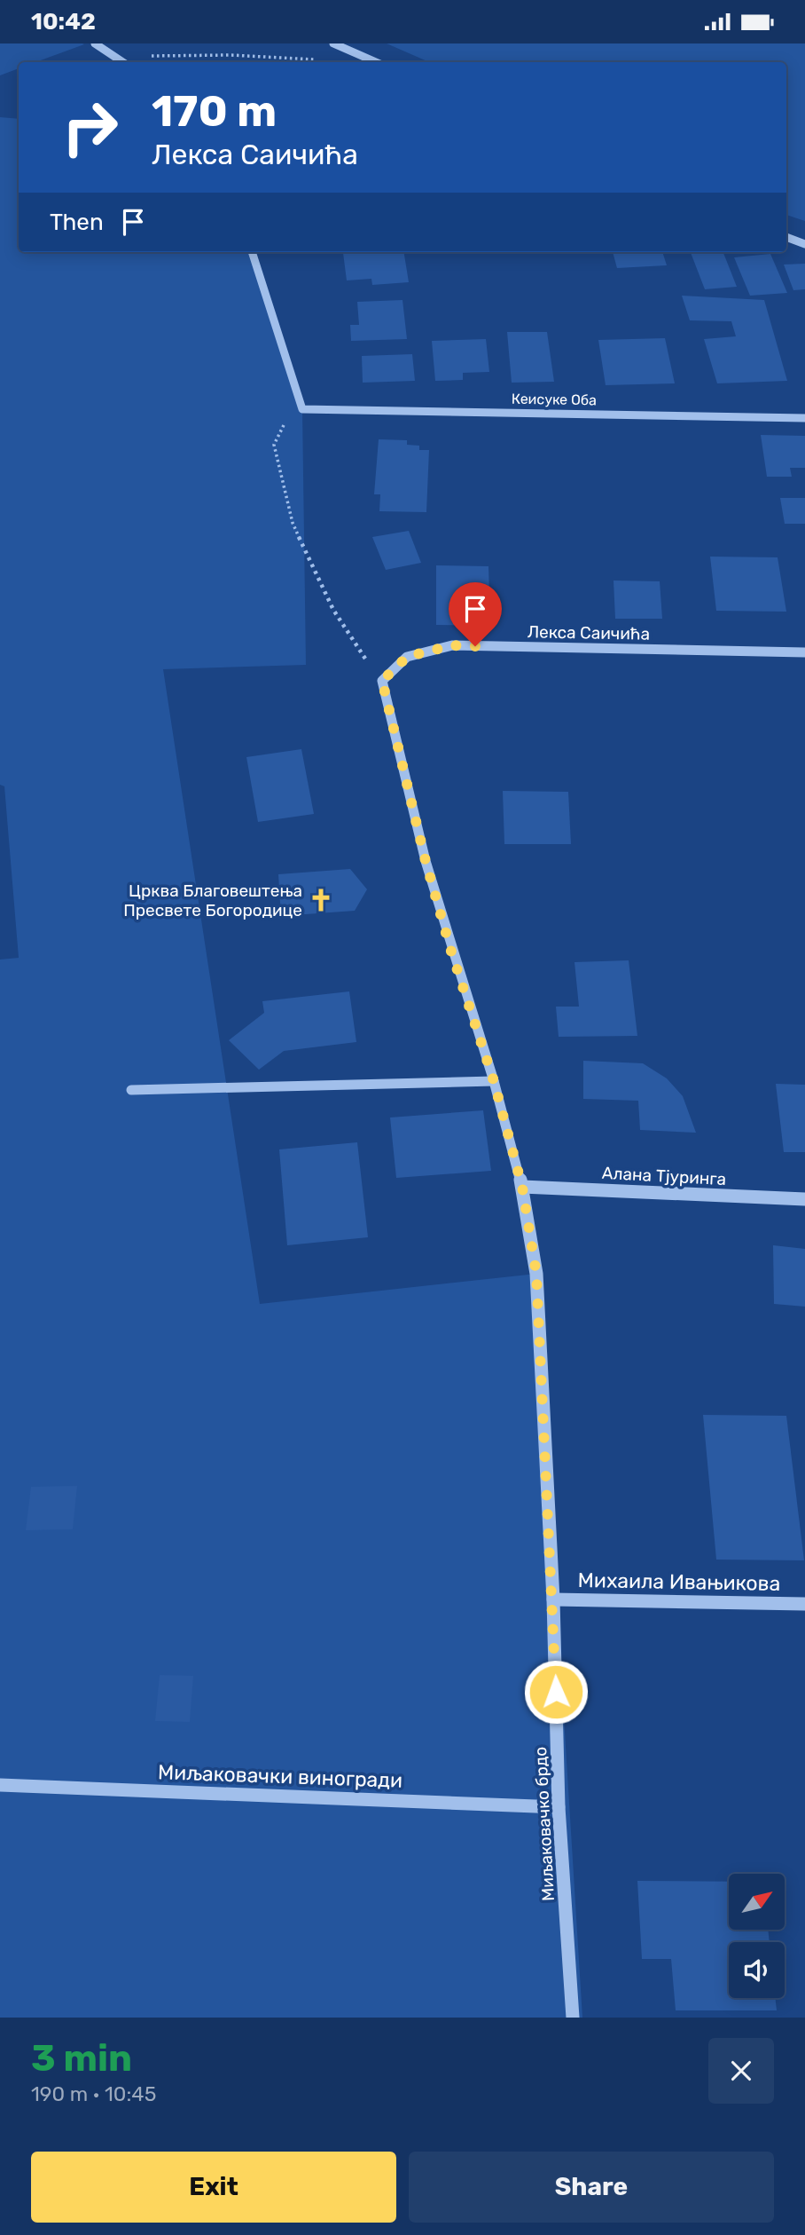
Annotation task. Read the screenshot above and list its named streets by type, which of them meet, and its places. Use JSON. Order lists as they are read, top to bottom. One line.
{"streets":{"street":["Кеисуке Оба","Лекса Саичића","Алана Тјуринга","Михаила Ивањикова","Миљаковачки виногради","Миљаковачко брдо"]},"crossings":[["Лекса Саичића","Миљаковачко брдо"],["Алана Тјуринга","Миљаковачко брдо"],["Михаила Ивањикова","Миљаковачко брдо"],["Миљаковачки виногради","Миљаковачко брдо"]],"places":{"church":["Црква Благовештења Пресвете Богородице"]},"north":"top right","page":{"status":"10:42","turn":["170 m","Лекса Саичића"],"then":"Then","heading":["3 min","190 m · 10:45"],"buttons":["Exit","Share"]}}
